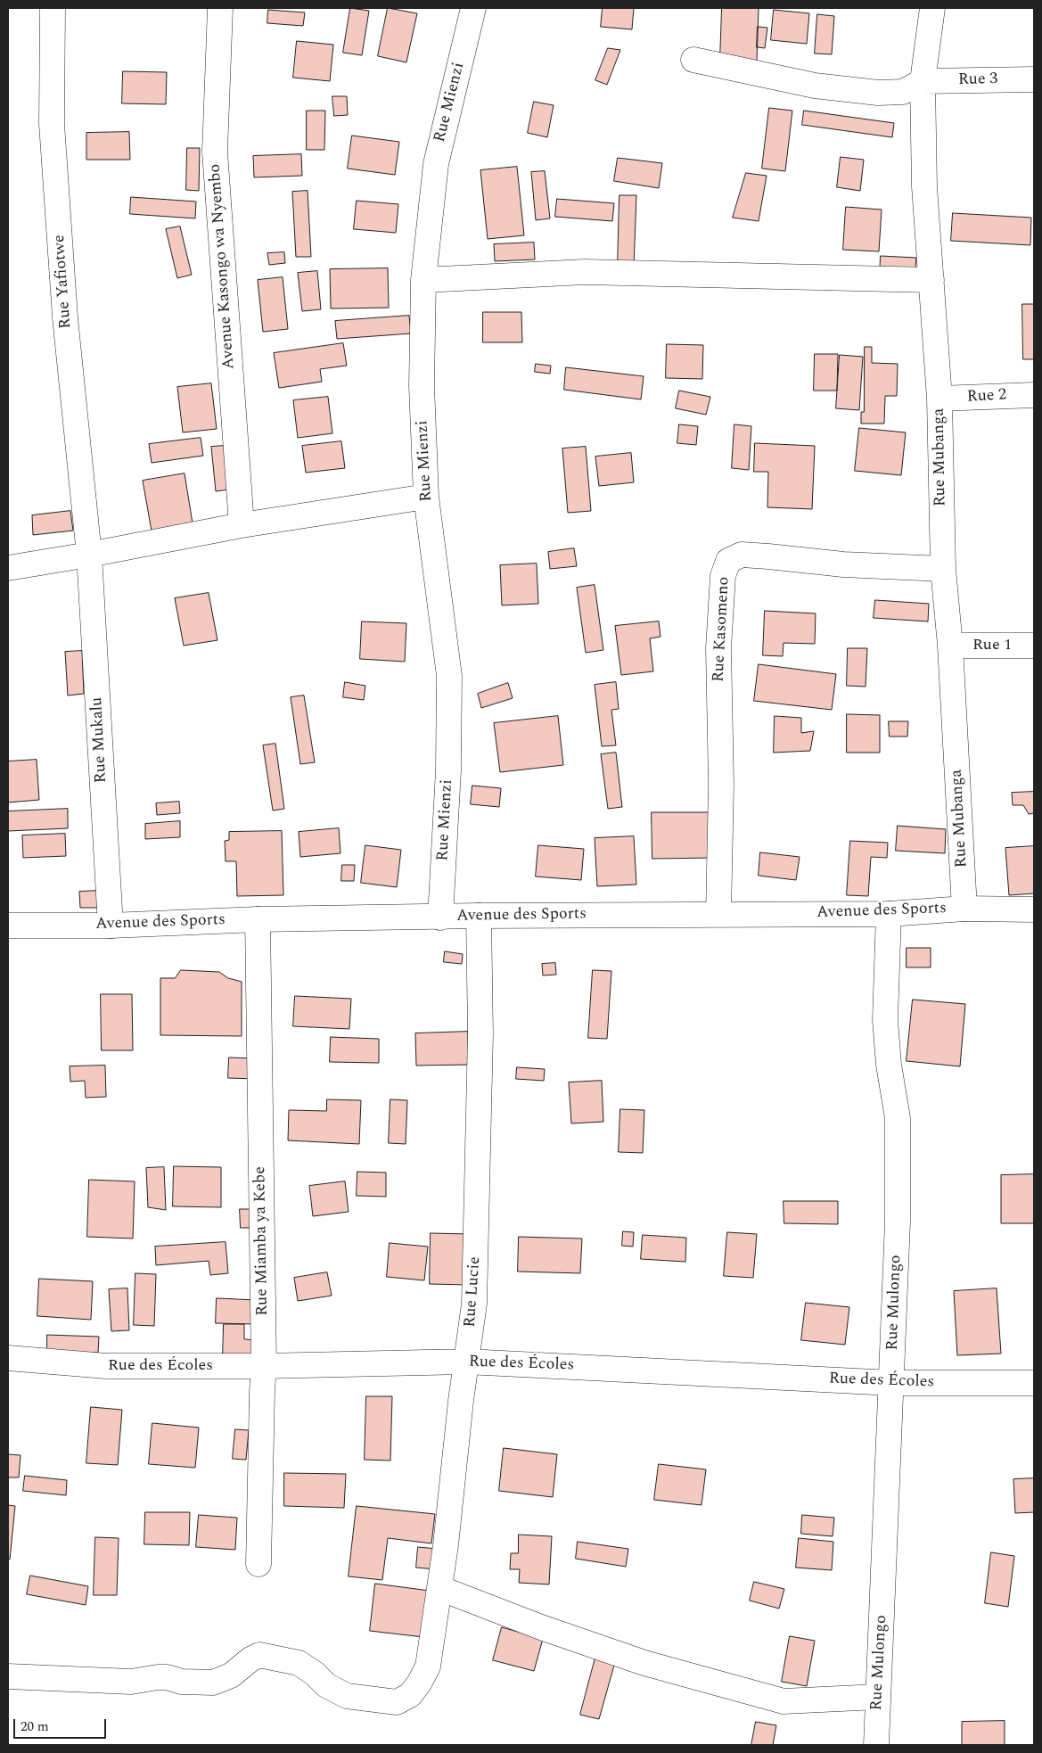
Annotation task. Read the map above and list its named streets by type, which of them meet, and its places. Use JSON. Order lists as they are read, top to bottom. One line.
{"streets":{"street":["Rue 3","Rue Mienzi","Avenue Kasongo wa Nyembo","Rue Yafiotwe","Rue 2","Rue Mubanga","Rue Kasomeno","Rue 1","Rue Mukalu","Avenue des Sports","Rue Miamba ya Kebe","Rue Lucie","Rue Mulongo","Rue des Écoles"]},"crossings":[["Rue 3","Rue Mubanga"],["Rue Mienzi","Avenue des Sports"],["Rue Yafiotwe","Rue Mukalu"],["Rue 2","Rue Mubanga"],["Rue Mubanga","Rue Kasomeno"],["Rue Mubanga","Rue 1"],["Rue Mubanga","Avenue des Sports"],["Rue Kasomeno","Avenue des Sports"],["Rue Mukalu","Avenue des Sports"],["Avenue des Sports","Rue Miamba ya Kebe"],["Avenue des Sports","Rue Lucie"],["Avenue des Sports","Rue Mulongo"],["Rue Miamba ya Kebe","Rue des Écoles"],["Rue Lucie","Rue des Écoles"],["Rue Mulongo","Rue des Écoles"]],"scale_bar":"20 m"}
